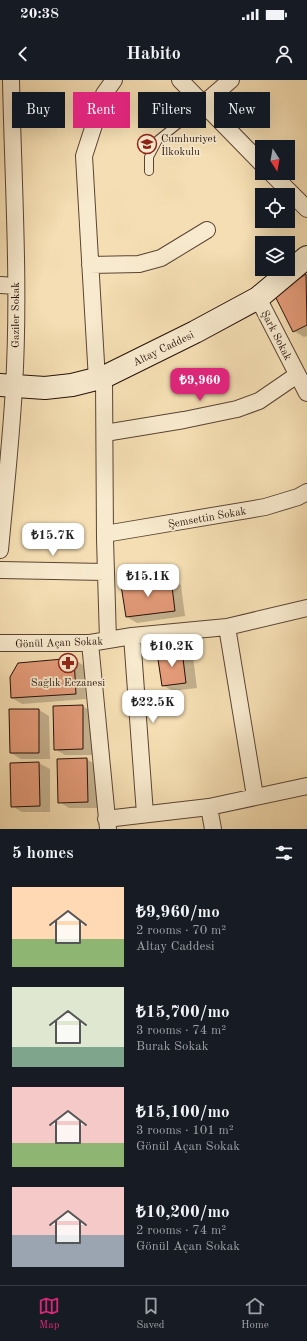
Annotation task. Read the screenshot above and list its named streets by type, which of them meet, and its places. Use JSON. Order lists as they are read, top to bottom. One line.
{"streets":{"main road":["Altay Caddesi"],"street":["Gaziler Sokak","Şark Sokak","Şemsettin Sokak","Gönül Açan Sokak"]},"crossings":[["Gaziler Sokak","Altay Caddesi"],["Şark Sokak","Altay Caddesi"]],"places":{"school or university":["Cumhuriyet İlkokulu"],"pharmacy":["Sağlık Eczanesi"]},"north":"bottom","page":{"status":"20:38","header":"Habito","chip":["Buy","Rent","Filters","New"],"price":["₺9,960","₺15.7K","₺15.1K","₺10.2K","₺22.5K"],"heading":"5 homes","list":[{"name":"₺9,960/mo","note":"2 rooms · 70 m² · Altay Caddesi"},{"name":"₺15,700/mo","note":"3 rooms · 74 m² · Burak Sokak"},{"name":"₺15,100/mo","note":"3 rooms · 101 m² · Gönül Açan Sokak"},{"name":"₺10,200/mo","note":"2 rooms · 74 m² · Gönül Açan Sokak"}],"tabs":["Map","Saved","Home"]}}
